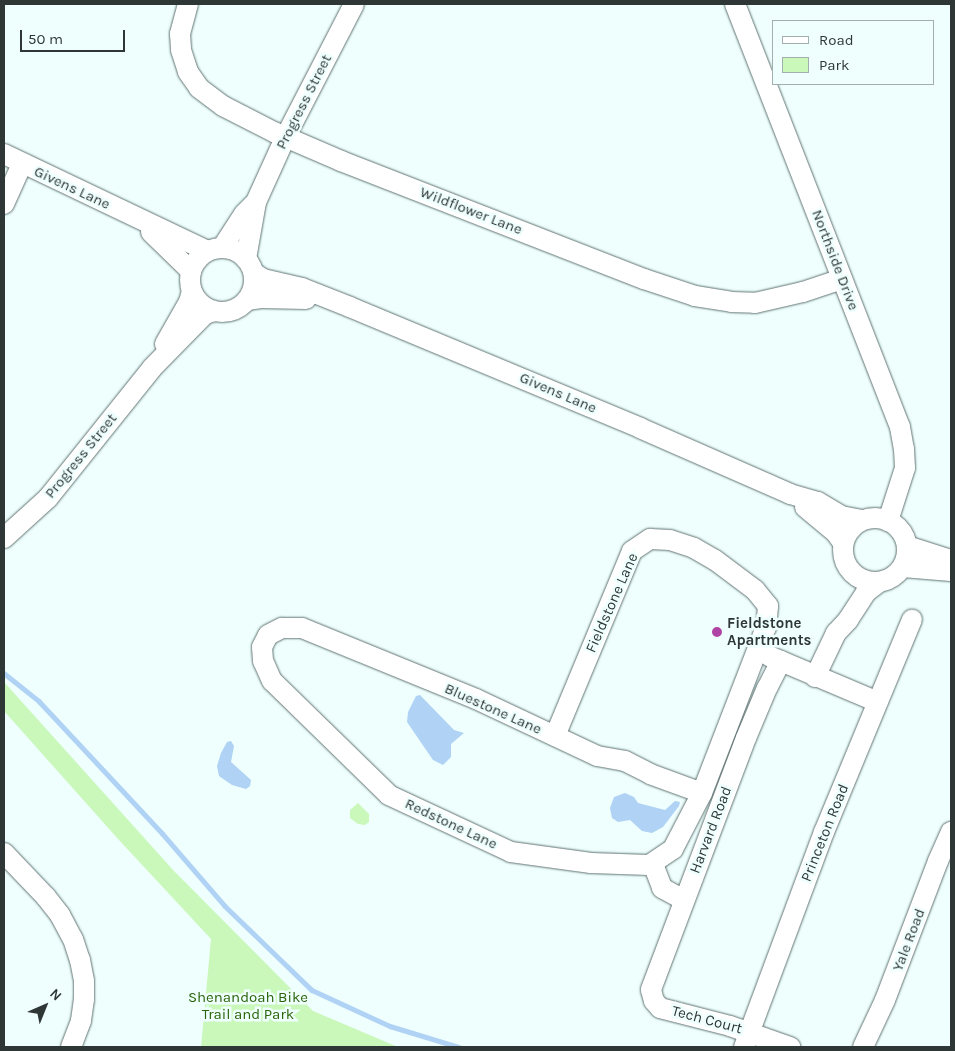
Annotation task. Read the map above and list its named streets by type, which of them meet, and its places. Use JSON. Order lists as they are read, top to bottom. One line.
{"streets":{"street":["Progress Street","Givens Lane","Wildflower Lane","Northside Drive","Fieldstone Lane","Bluestone Lane","Redstone Lane","Harvard Road","Princeton Road","Yale Road","Tech Court"]},"crossings":[["Progress Street","Givens Lane"],["Progress Street","Wildflower Lane"],["Givens Lane","Northside Drive"],["Wildflower Lane","Northside Drive"],["Fieldstone Lane","Bluestone Lane"],["Bluestone Lane","Redstone Lane"],["Harvard Road","Tech Court"],["Princeton Road","Tech Court"]],"parks":["Shenandoah Bike Trail and Park"],"places":["Fieldstone Apartments"],"legend":["Road","Park"],"scale_bar":"50 m","north":"top right"}
